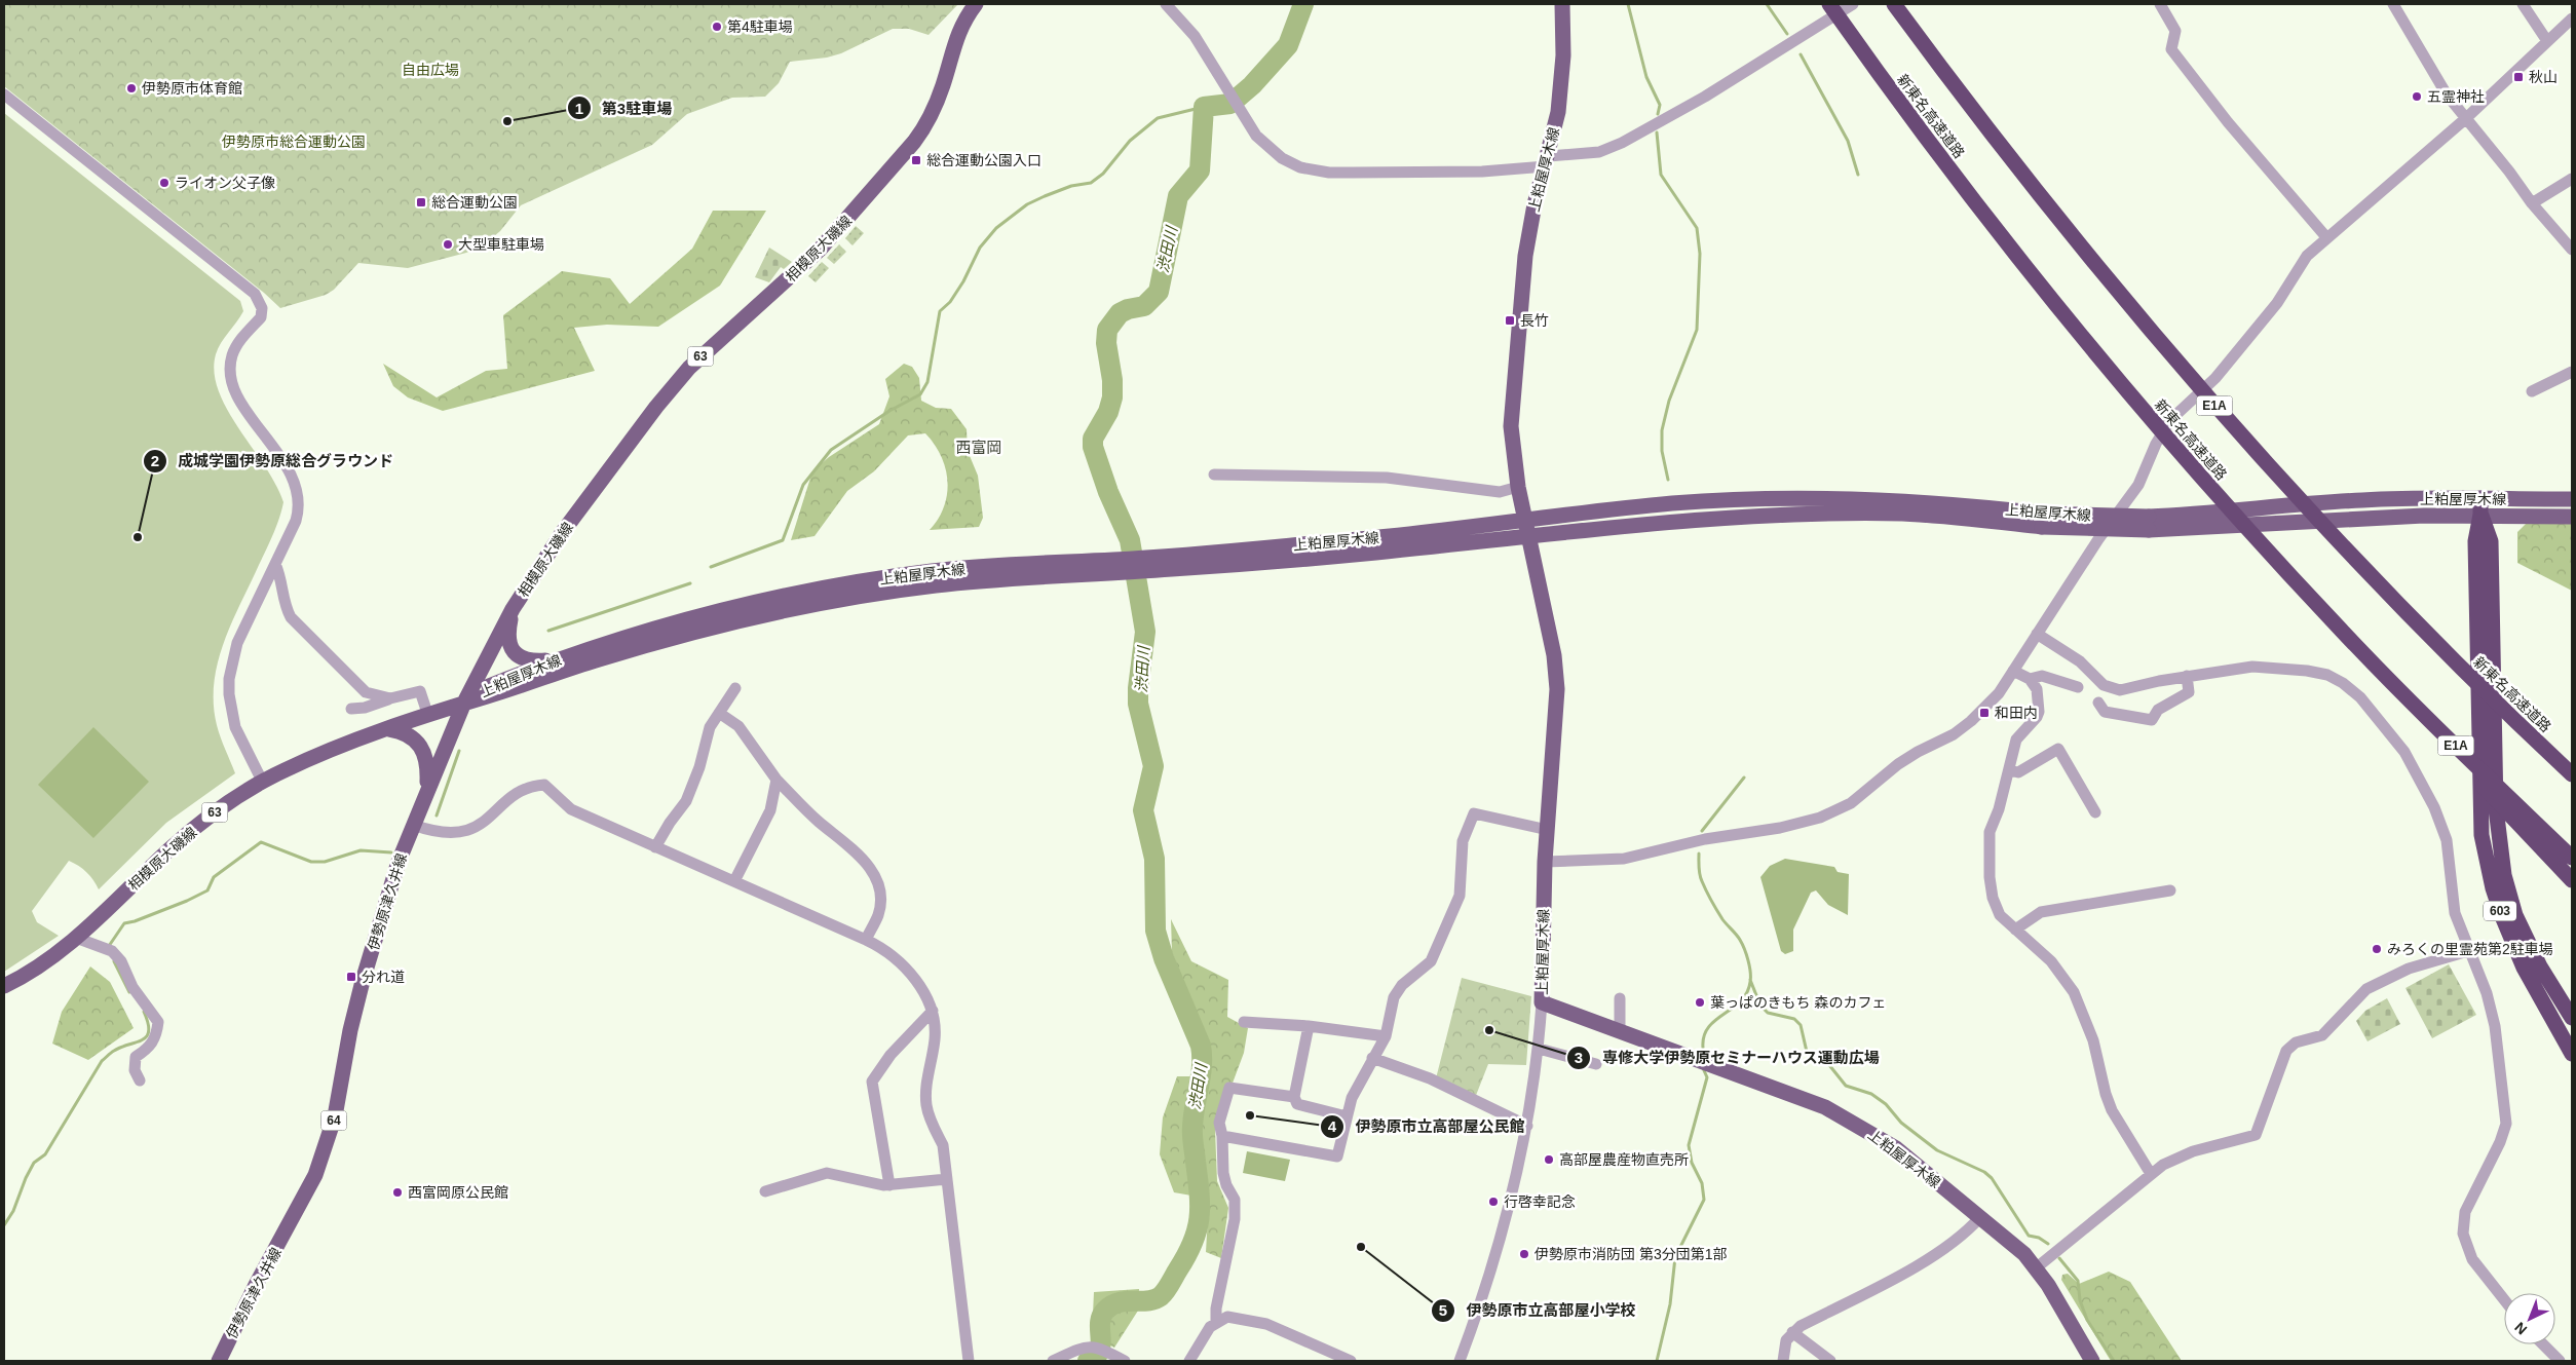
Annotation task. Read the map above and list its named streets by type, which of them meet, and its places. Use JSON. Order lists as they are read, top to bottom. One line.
{"streets":{"highway":["新東名高速道路","E1A","603"],"main road":["上粕屋厚木線","相模原大磯線","63","伊勢原津久井線","64"]},"crossings":[["上粕屋厚木線","相模原大磯線"],["上粕屋厚木線","伊勢原津久井線"],["上粕屋厚木線","603"],["相模原大磯線","伊勢原津久井線"]],"districts":["西富岡"],"water":["渋田川"],"parks":["自由広場","伊勢原市総合運動公園"],"places":{"other":["第4駐車場","伊勢原市体育館","五霊神社","第3駐車場","ライオン父子像","大型車駐車場","成城学園伊勢原総合グラウンド","みろくの里霊苑第2駐車場","葉っぱのきもち 森のカフェ","専修大学伊勢原セミナーハウス運動広場","伊勢原市立高部屋公民館","高部屋農産物直売所","西富岡原公民館","行啓幸記念","伊勢原市立高部屋小学校","伊勢原市消防団 第3分団第1部"],"transit":["秋山","総合運動公園入口","総合運動公園","長竹","和田内","分れ道"]},"north":"bottom left"}
